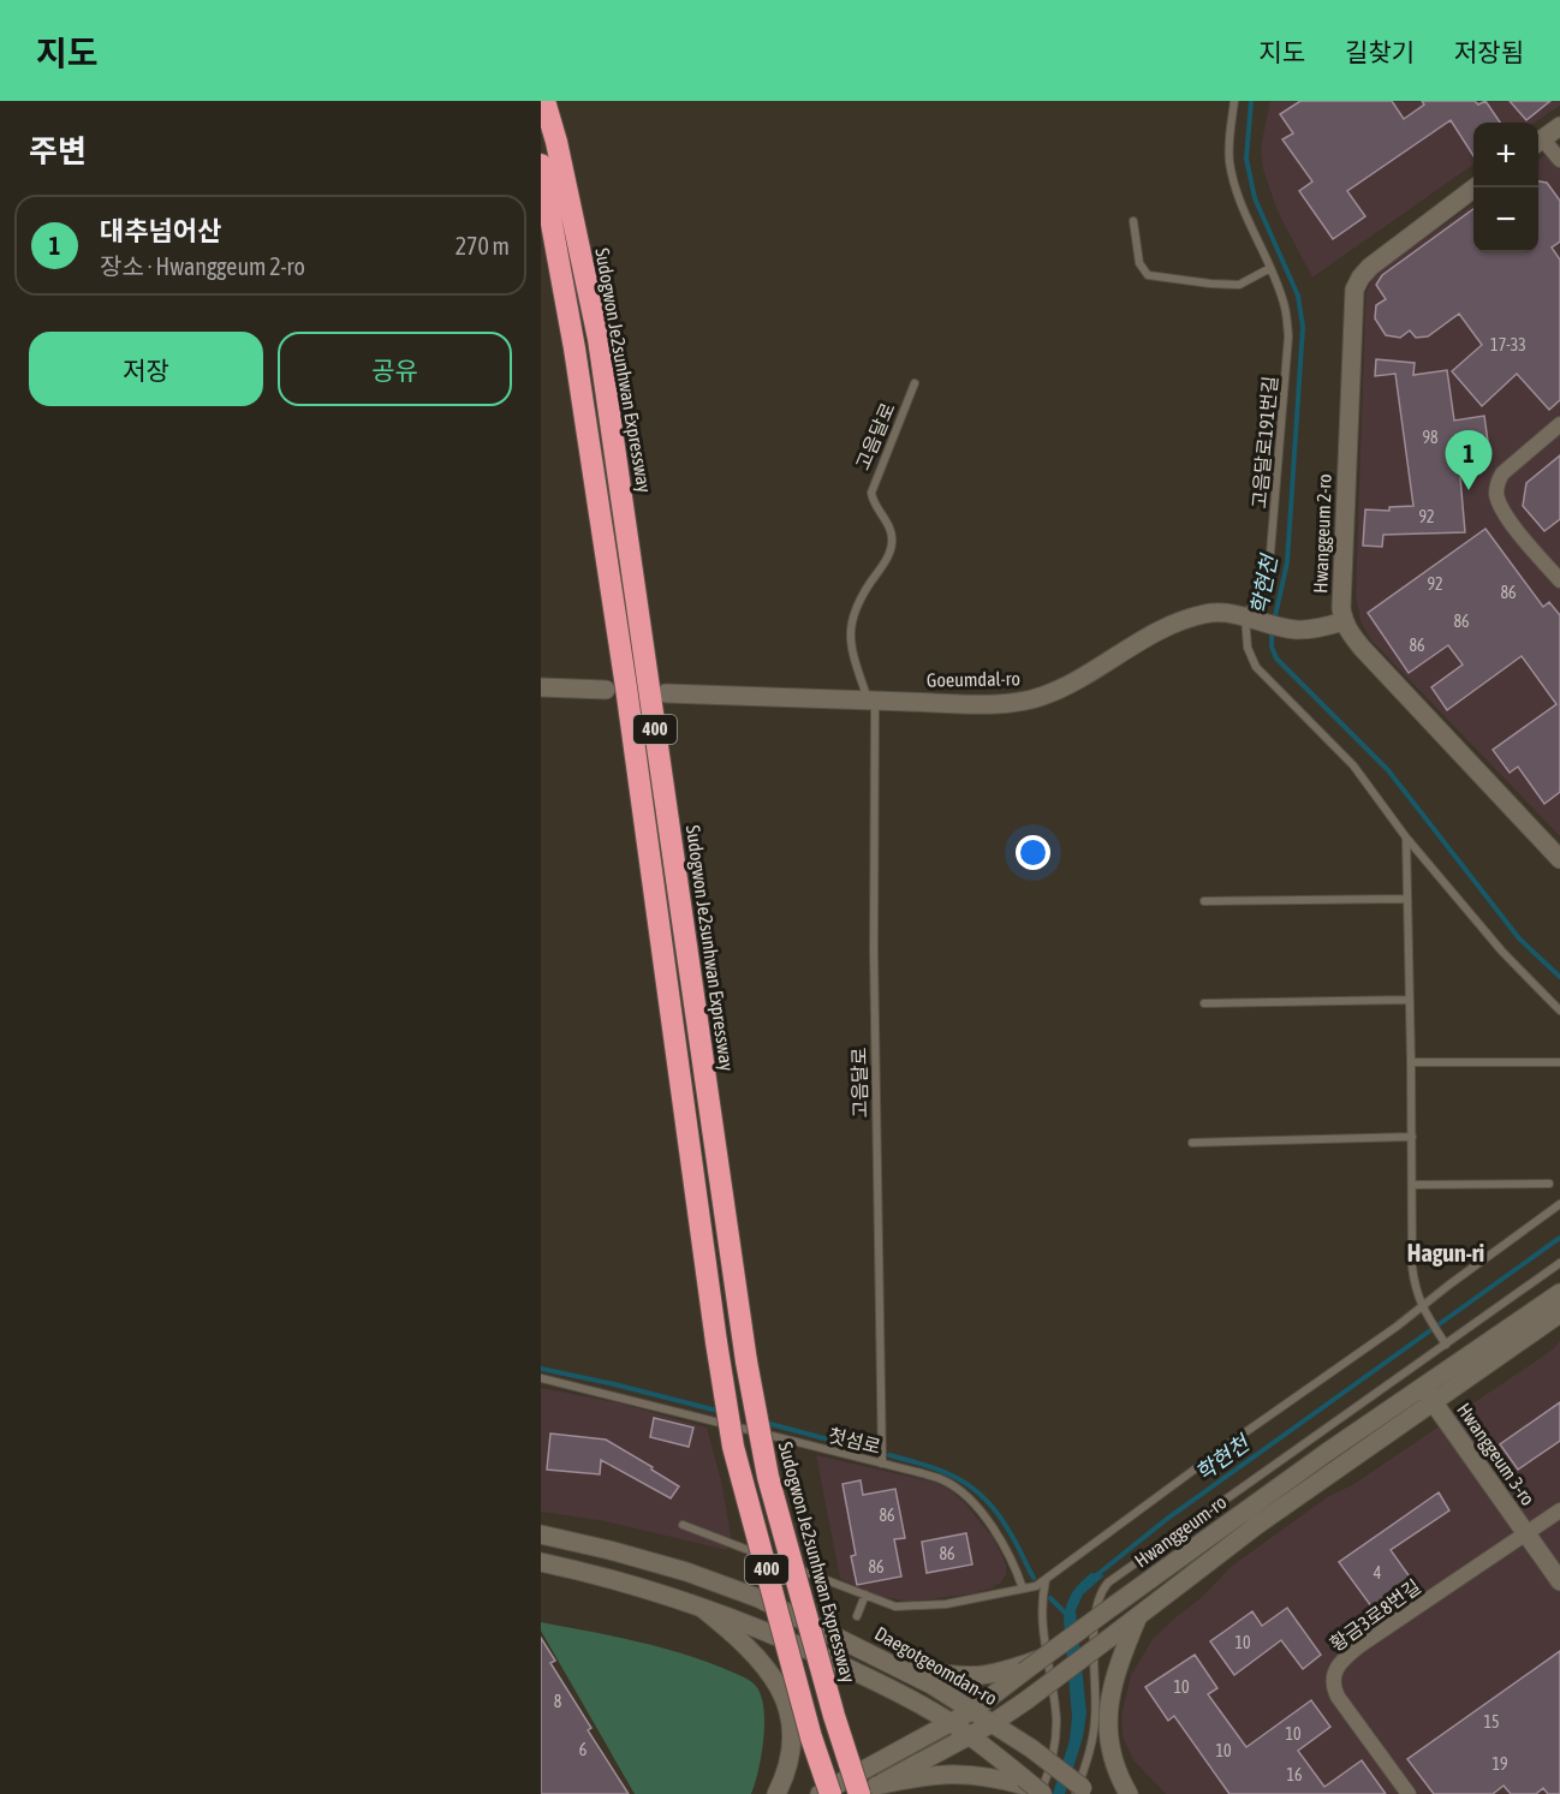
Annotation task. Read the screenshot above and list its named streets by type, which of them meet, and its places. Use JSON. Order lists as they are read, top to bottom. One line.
{"streets":{"highway":["Sudogwon Je2sunhwan Expressway","400"],"street":["Hwanggeum 2-ro","Goeumdal-ro","Hwanggeum 3-ro","Hwanggeum-ro","황금3로8번길","Daegotgeomdan-ro"],"lane":["고음달로","고음달로191번길","첫섬로"]},"crossings":[["Sudogwon Je2sunhwan Expressway","Hwanggeum-ro"],["고음달로","Goeumdal-ro"],["고음달로","첫섬로"],["고음달로191번길","Goeumdal-ro"],["Hwanggeum 2-ro","Goeumdal-ro"],["Hwanggeum 3-ro","Hwanggeum-ro"],["Hwanggeum 3-ro","황금3로8번길"],["Hwanggeum-ro","Daegotgeomdan-ro"]],"districts":["Hagun-ri"],"water":["학현천"],"house_numbers":["17-33","98","92","92","86","86","86","86","86","86","4","10","10","8","15","10","6","10","19","16"],"page":{"header":"지도","nav":["지도","길찾기","저장됨"],"heading":"주변","map_buttons":["+","−"],"list":[{"mark":"1","name":"대추넘어산","note":"장소 · Hwanggeum 2-ro","value":"270 m"}],"buttons":["저장","공유"],"pins":"1"}}
